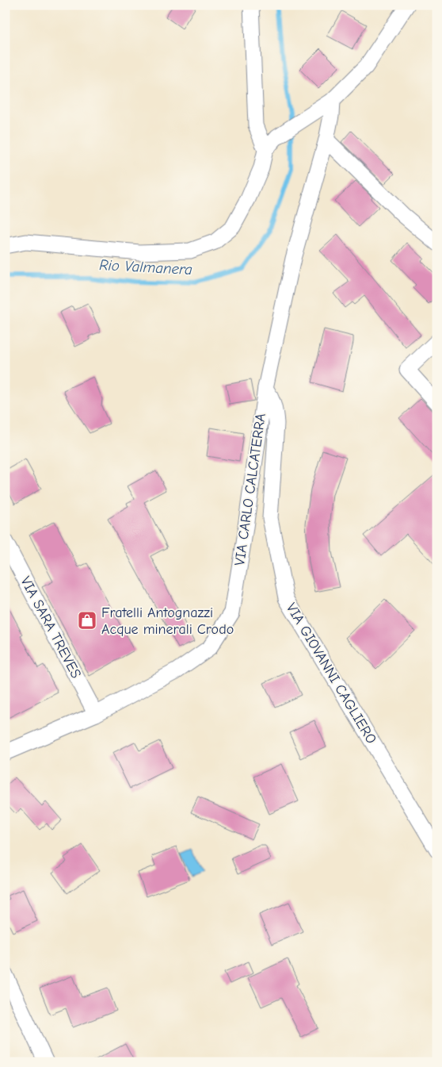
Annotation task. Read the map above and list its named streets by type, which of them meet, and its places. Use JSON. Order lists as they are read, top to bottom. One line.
{"streets":{"street":["VIA CARLO CALCATERRA","VIA SARA TREVES","VIA GIOVANNI CAGLIERO"]},"crossings":[["VIA CARLO CALCATERRA","VIA SARA TREVES"],["VIA CARLO CALCATERRA","VIA GIOVANNI CAGLIERO"]],"water":["Rio Valmanera"],"places":{"shop":["Fratelli Antognazzi Acque minerali Crodo"]}}
